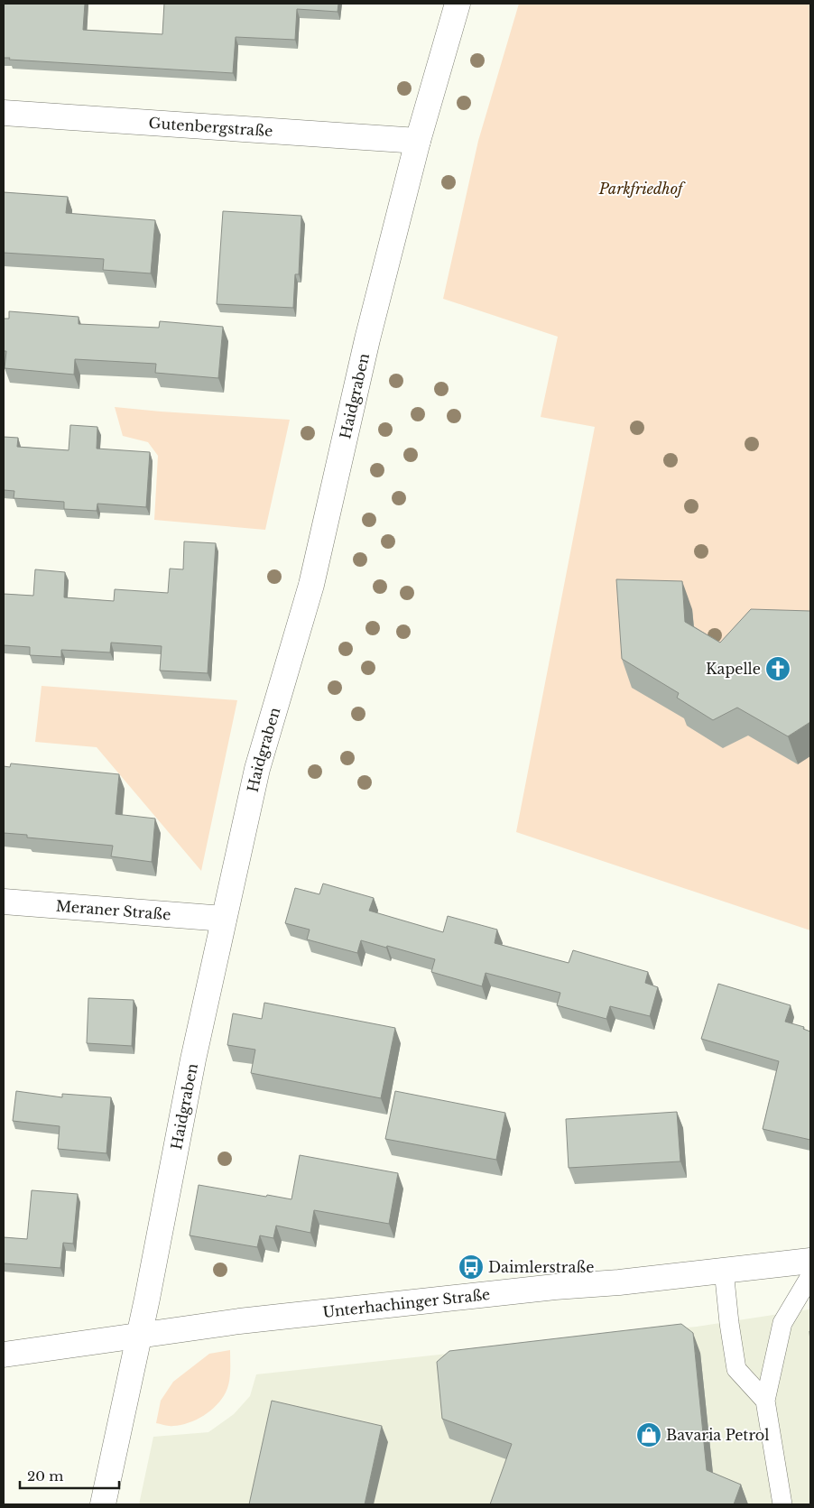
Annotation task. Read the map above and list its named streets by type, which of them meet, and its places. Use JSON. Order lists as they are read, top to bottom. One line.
{"streets":{"street":["Gutenbergstraße","Haidgraben","Meraner Straße","Unterhachinger Straße"]},"crossings":[["Gutenbergstraße","Haidgraben"],["Haidgraben","Meraner Straße"],["Haidgraben","Unterhachinger Straße"]],"parks":["Parkfriedhof"],"places":{"church":["Kapelle"],"bus stop":["Daimlerstraße"],"shop":["Bavaria Petrol"]},"scale_bar":"20 m"}
